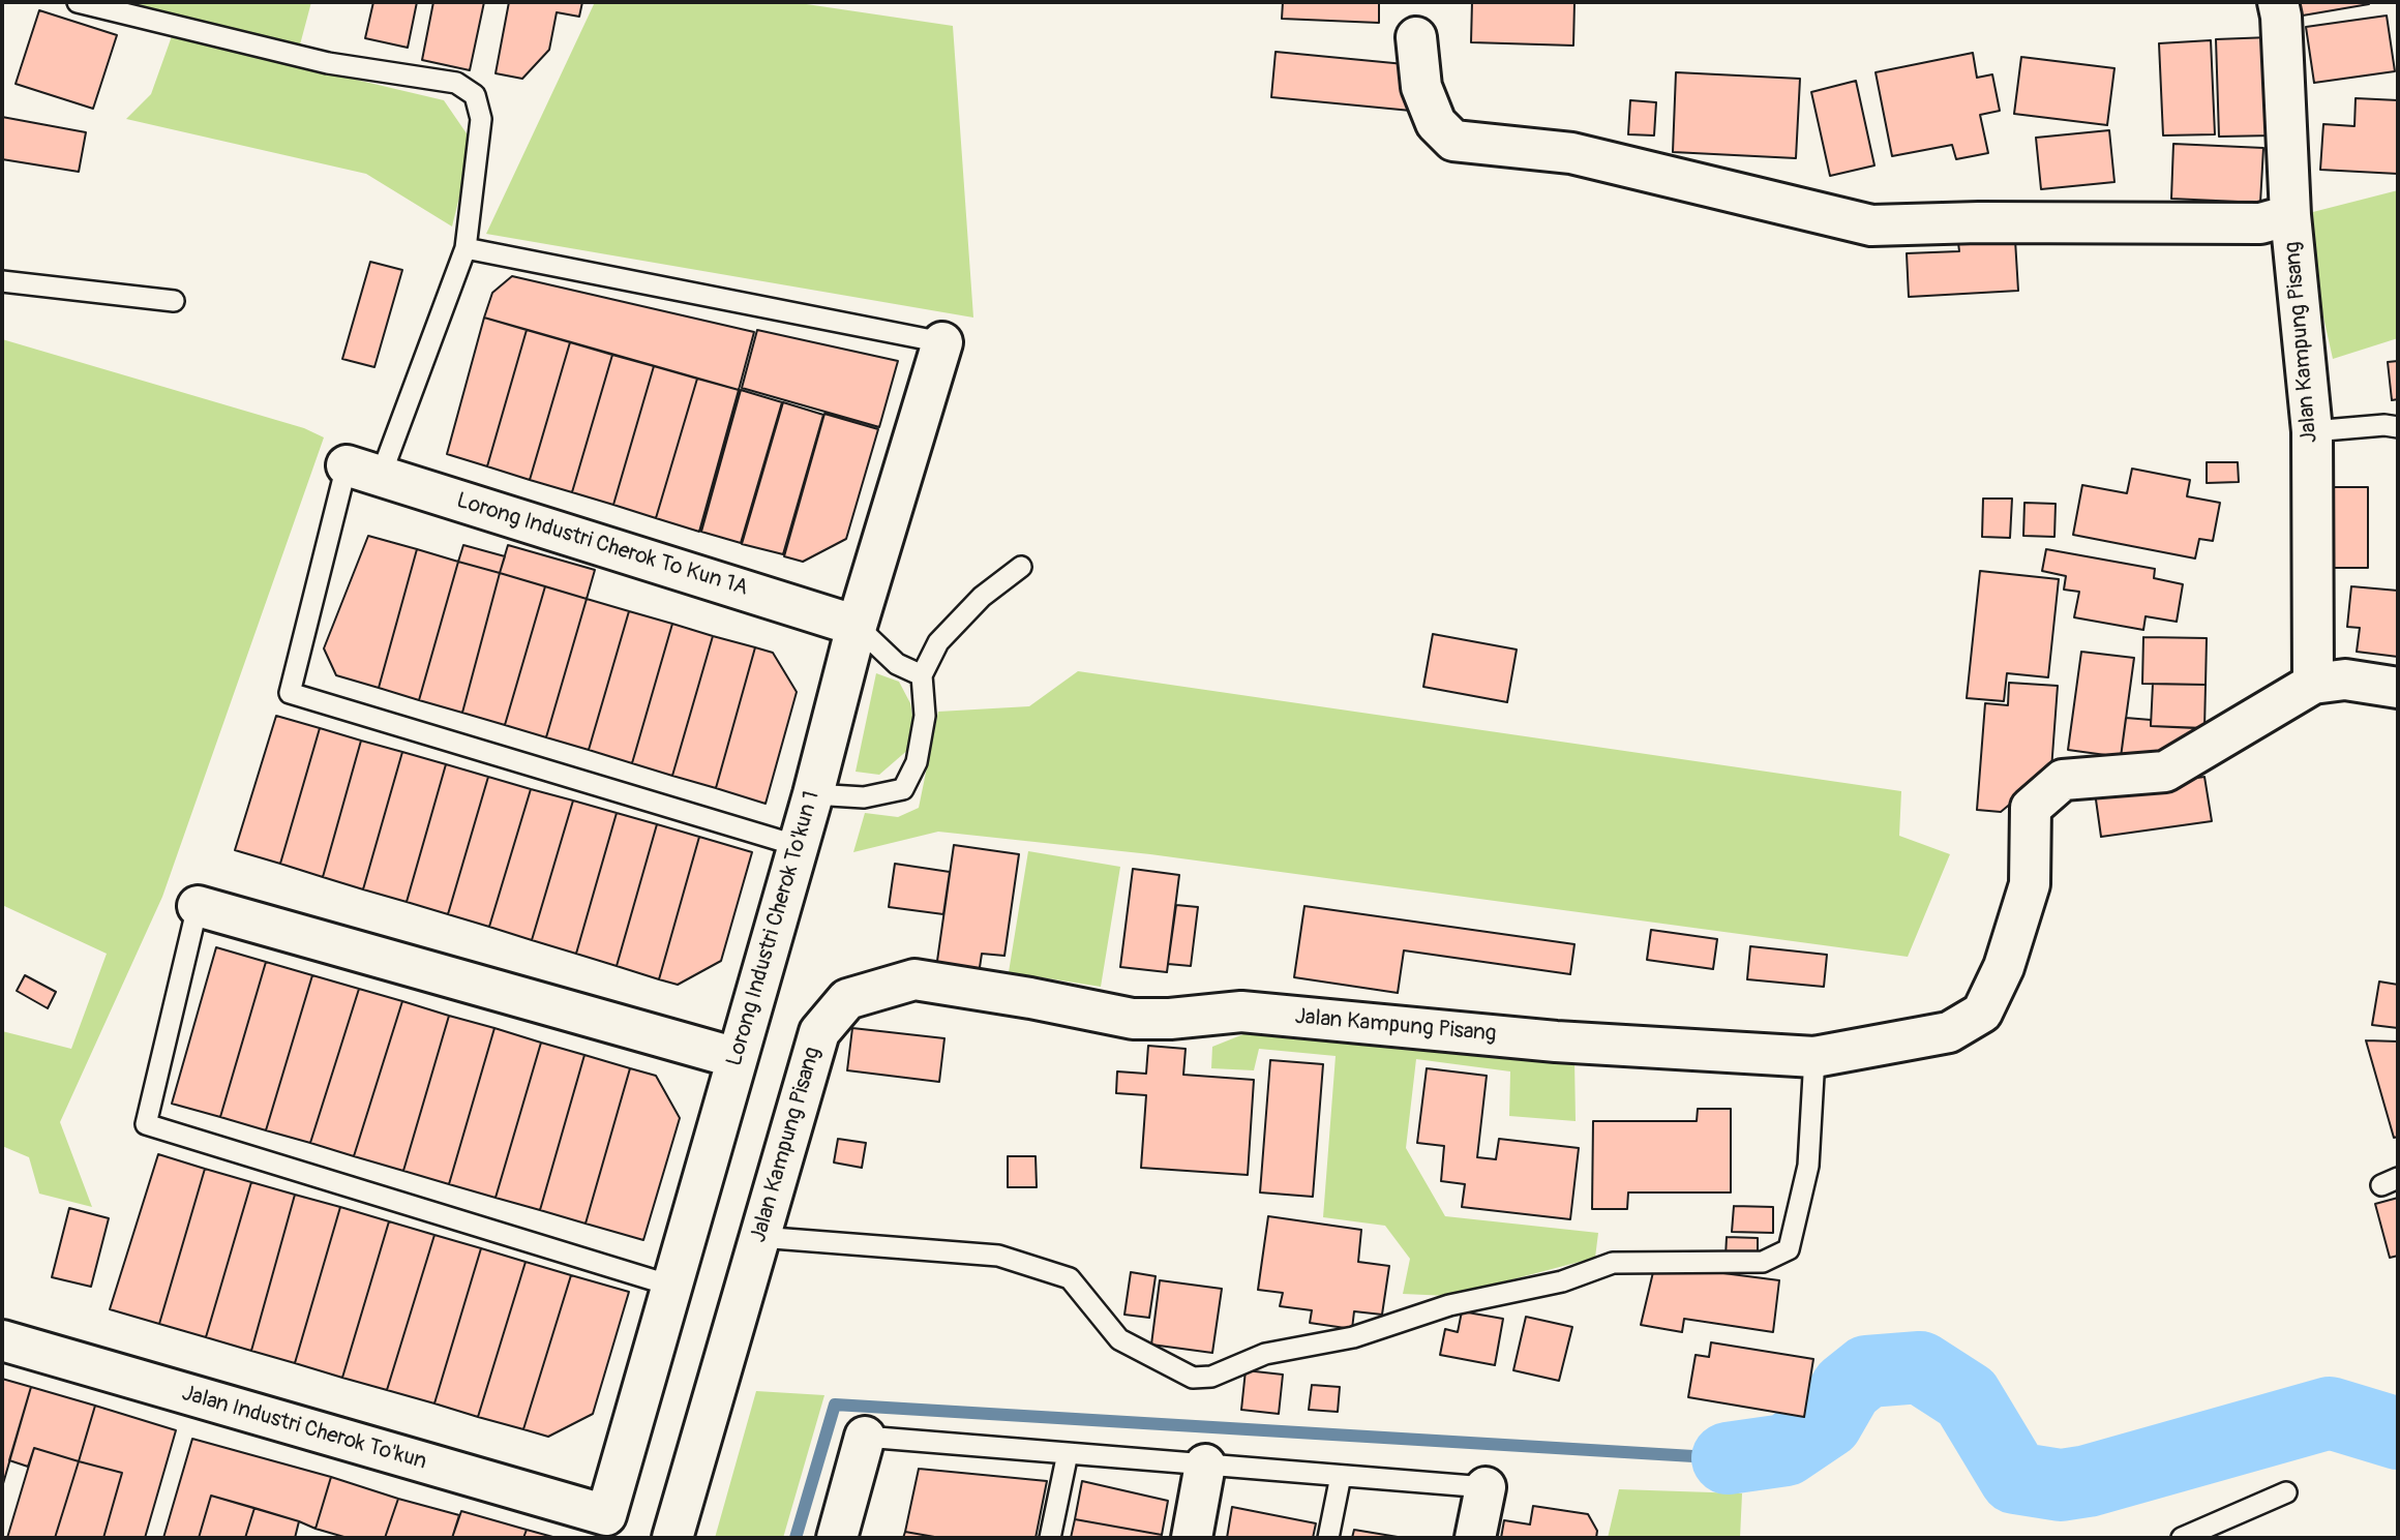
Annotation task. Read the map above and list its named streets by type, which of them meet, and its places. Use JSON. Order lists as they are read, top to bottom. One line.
{"streets":{"street":["Jalan Kampung Pisang","Lorong Industri Cherok To Kun 1A","Lorong Industri Cherok To'kun 1","Jalan Industri Cherok To'kun"]},"crossings":[["Lorong Industri Cherok To Kun 1A","Lorong Industri Cherok To'kun 1"],["Lorong Industri Cherok To'kun 1","Jalan Industri Cherok To'kun"]]}
